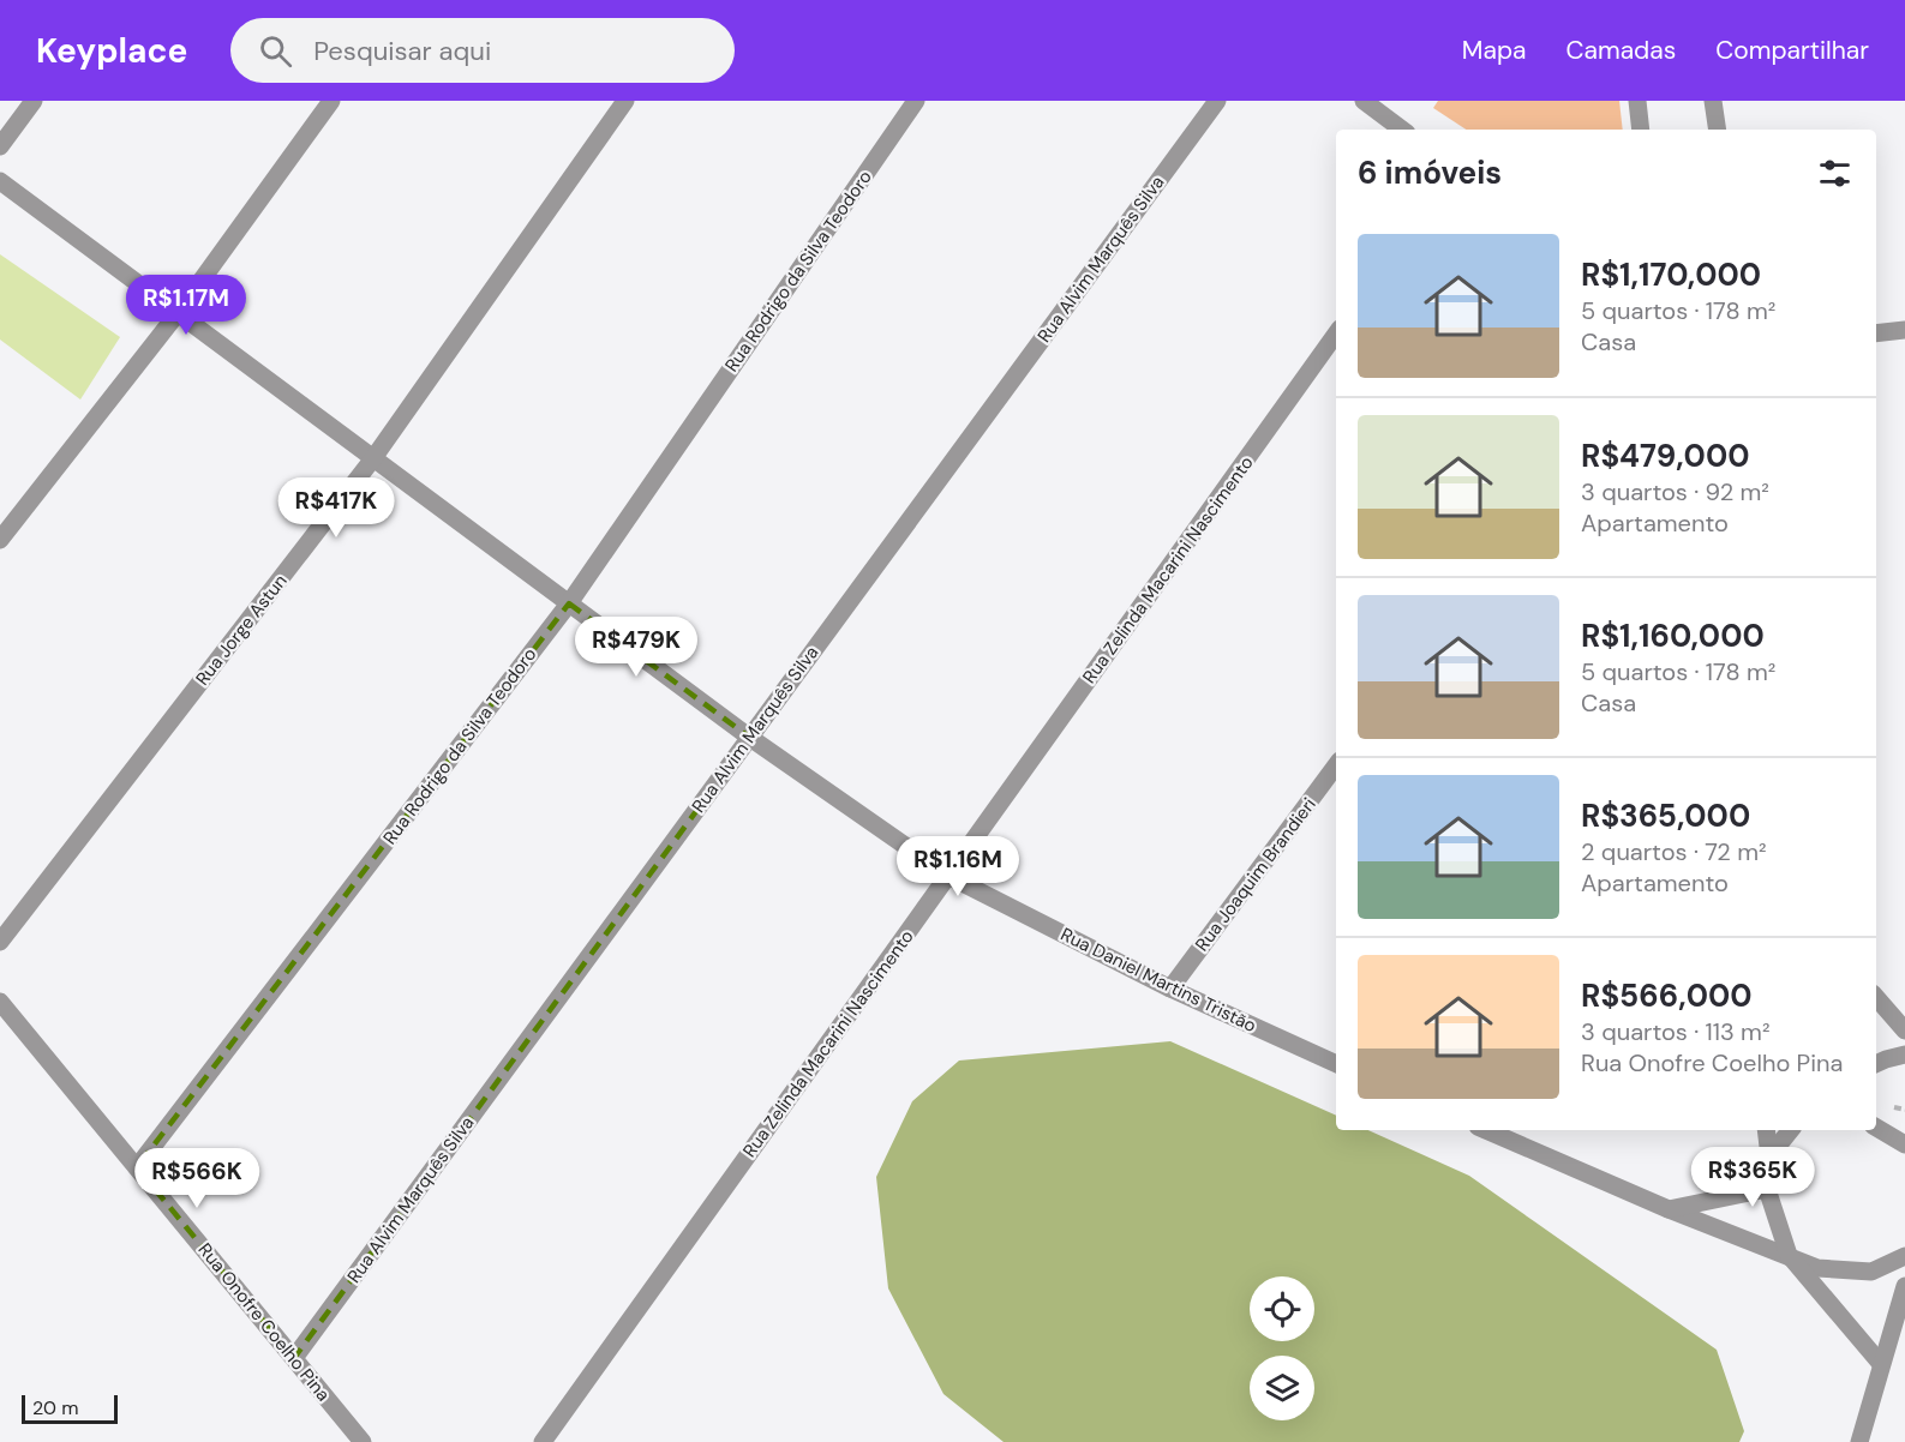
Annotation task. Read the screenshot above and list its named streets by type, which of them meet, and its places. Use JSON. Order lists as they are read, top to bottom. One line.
{"streets":{"street":["Rua Alvim Marquês Silva","Rua Rodrigo da Silva Teodoro","Rua Zelinda Macarini Nascimento","Rua Jorge Astun","Rua Joaquim Brandieri","Rua Daniel Martins Tristão","Rua Onofre Coelho Pina"]},"crossings":[["Rua Alvim Marquês Silva","Rua Daniel Martins Tristão"],["Rua Alvim Marquês Silva","Rua Onofre Coelho Pina"],["Rua Rodrigo da Silva Teodoro","Rua Daniel Martins Tristão"],["Rua Rodrigo da Silva Teodoro","Rua Onofre Coelho Pina"],["Rua Zelinda Macarini Nascimento","Rua Daniel Martins Tristão"],["Rua Jorge Astun","Rua Daniel Martins Tristão"],["Rua Joaquim Brandieri","Rua Daniel Martins Tristão"]],"scale_bar":"20 m","page":{"header":"Keyplace","search":"Pesquisar aqui","nav":["Mapa","Camadas","Compartilhar"],"heading":"6 imóveis","list":[{"name":"R$1,170,000","note":"5 quartos · 178 m² · Casa"},{"name":"R$479,000","note":"3 quartos · 92 m² · Apartamento"},{"name":"R$1,160,000","note":"5 quartos · 178 m² · Casa"},{"name":"R$365,000","note":"2 quartos · 72 m² · Apartamento"},{"name":"R$566,000","note":"3 quartos · 113 m² · Rua Onofre Coelho Pina"}],"price":["R$1.17M","R$417K","R$479K","R$1.16M","R$365K","R$566K"],"scale":"20 m"}}
